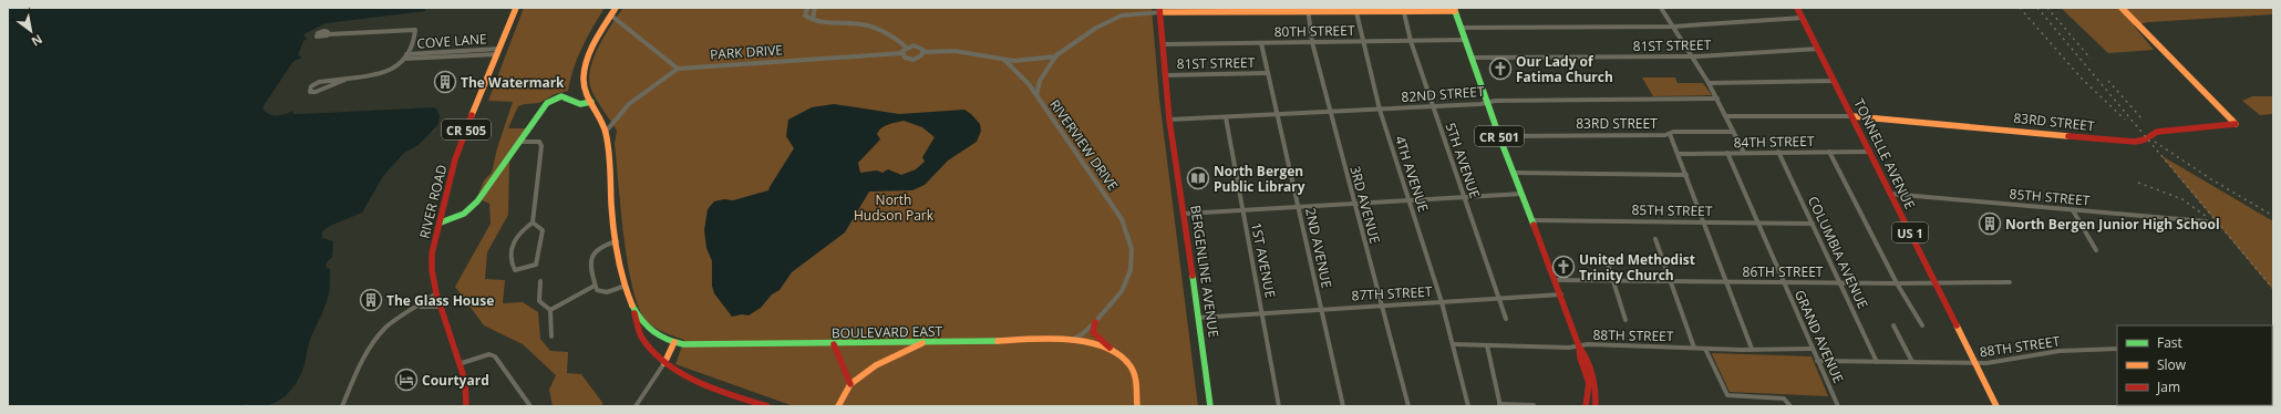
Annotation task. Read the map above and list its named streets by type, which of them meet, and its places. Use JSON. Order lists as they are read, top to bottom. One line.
{"streets":{"main road":["83RD STREET","CR 505","CR 501","TONNELLE AVENUE","RIVER ROAD","US 1","BERGENLINE AVENUE","BOULEVARD EAST"],"street":["80TH STREET","COVE LANE","81ST STREET","PARK DRIVE","82ND STREET","84TH STREET","RIVERVIEW DRIVE","5TH AVENUE","4TH AVENUE","85TH STREET","3RD AVENUE","2ND AVENUE","COLUMBIA AVENUE","1ST AVENUE","86TH STREET","87TH STREET","88TH STREET","GRAND AVENUE"]},"crossings":[["80TH STREET","CR 501"],["80TH STREET","5TH AVENUE"],["80TH STREET","4TH AVENUE"],["80TH STREET","3RD AVENUE"],["80TH STREET","2ND AVENUE"],["80TH STREET","BERGENLINE AVENUE"],["COVE LANE","RIVER ROAD"],["81ST STREET","CR 501"],["81ST STREET","TONNELLE AVENUE"],["81ST STREET","2ND AVENUE"],["81ST STREET","BERGENLINE AVENUE"],["PARK DRIVE","RIVERVIEW DRIVE"],["82ND STREET","CR 501"],["82ND STREET","5TH AVENUE"],["82ND STREET","4TH AVENUE"],["82ND STREET","3RD AVENUE"],["82ND STREET","2ND AVENUE"],["82ND STREET","1ST AVENUE"],["82ND STREET","BERGENLINE AVENUE"],["83RD STREET","CR 501"],["83RD STREET","TONNELLE AVENUE"],["CR 501","85TH STREET"],["CR 501","86TH STREET"],["CR 501","87TH STREET"],["CR 501","88TH STREET"],["84TH STREET","TONNELLE AVENUE"],["84TH STREET","COLUMBIA AVENUE"],["84TH STREET","GRAND AVENUE"],["RIVERVIEW DRIVE","BERGENLINE AVENUE"],["RIVERVIEW DRIVE","BOULEVARD EAST"],["TONNELLE AVENUE","85TH STREET"],["TONNELLE AVENUE","86TH STREET"],["TONNELLE AVENUE","88TH STREET"],["5TH AVENUE","87TH STREET"],["4TH AVENUE","87TH STREET"],["4TH AVENUE","88TH STREET"],["85TH STREET","COLUMBIA AVENUE"],["85TH STREET","GRAND AVENUE"],["3RD AVENUE","87TH STREET"],["2ND AVENUE","87TH STREET"],["COLUMBIA AVENUE","86TH STREET"],["COLUMBIA AVENUE","88TH STREET"],["1ST AVENUE","87TH STREET"],["BERGENLINE AVENUE","87TH STREET"],["86TH STREET","GRAND AVENUE"],["88TH STREET","GRAND AVENUE"]],"parks":["North Hudson Park"],"places":{"church":["Our Lady of Fatima Church","United Methodist Trinity Church"],"building":["The Watermark","North Bergen Junior High School","The Glass House"],"library":["North Bergen Public Library"],"hotel":["Courtyard"]},"legend":["Fast","Slow","Jam"],"north":"bottom right"}
